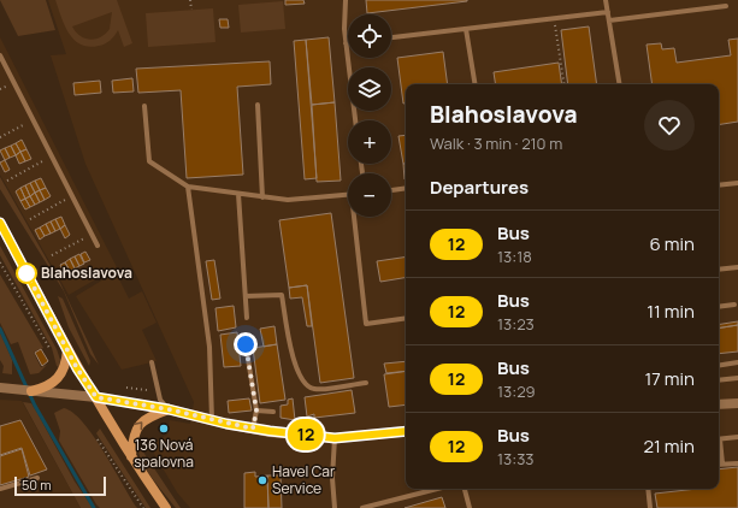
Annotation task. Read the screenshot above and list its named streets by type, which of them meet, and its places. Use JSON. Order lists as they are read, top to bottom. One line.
{"places":["Blahoslavova","136 Nová spalovna","Havel Car Service"],"lines":["bus line 12"],"scale_bar":"50 m","page":{"on_map":"12","map_buttons":["+","−"],"heading":[["Blahoslavova","Walk · 3 min · 210 m"],"Departures"],"list":[{"mark":"12","name":"Bus","note":"13:18","value":"6 min"},{"mark":"12","name":"Bus","note":"13:23","value":"11 min"},{"mark":"12","name":"Bus","note":"13:29","value":"17 min"},{"mark":"12","name":"Bus","note":"13:33","value":"21 min"}],"scale":"50 m"}}
